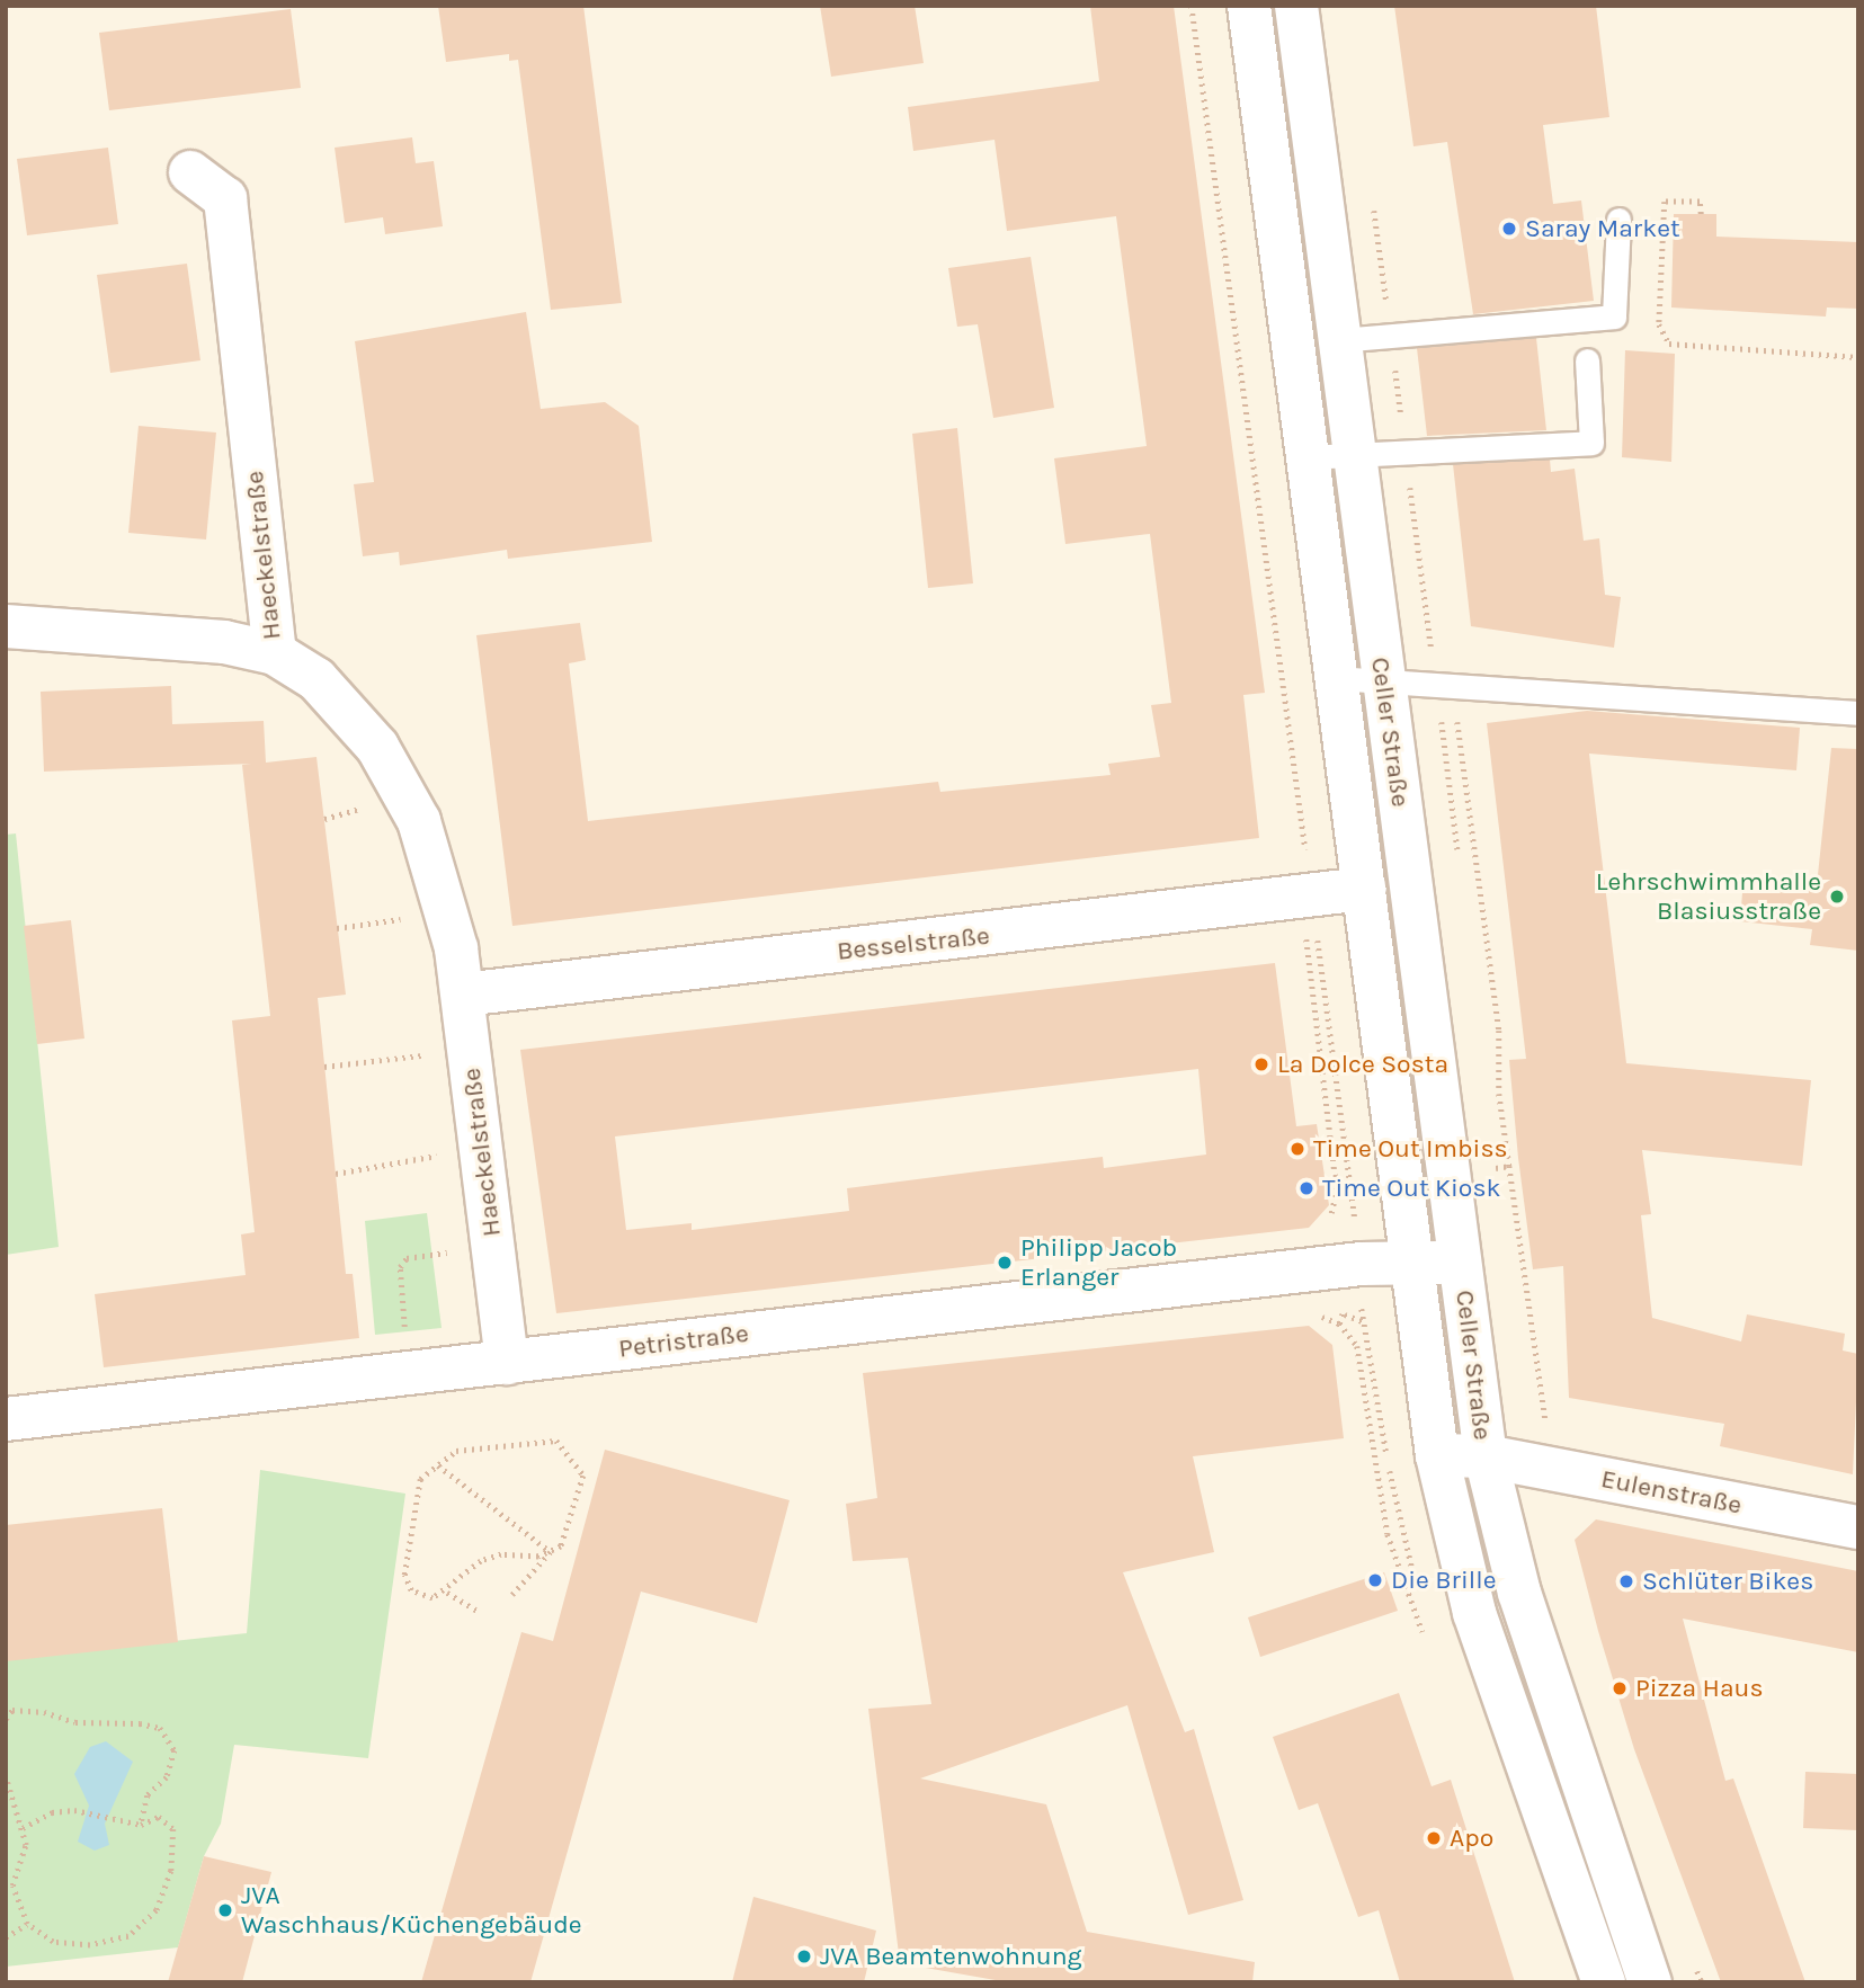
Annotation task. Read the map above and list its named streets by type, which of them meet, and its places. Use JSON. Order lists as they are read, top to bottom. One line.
{"streets":{"main road":["Haeckelstraße","Celler Straße","Besselstraße","Petristraße","Eulenstraße"]},"crossings":[["Haeckelstraße","Besselstraße"],["Haeckelstraße","Petristraße"],["Celler Straße","Besselstraße"],["Celler Straße","Petristraße"],["Celler Straße","Eulenstraße"]],"places":["Saray Market","Lehrschwimmhalle Blasiusstraße","La Dolce Sosta","Time Out Imbiss","Time Out Kiosk","Philipp Jacob Erlanger","Die Brille","Schlüter Bikes","Pizza Haus","Apo","JVA Waschhaus/Küchengebäude","JVA Beamtenwohnung"]}
